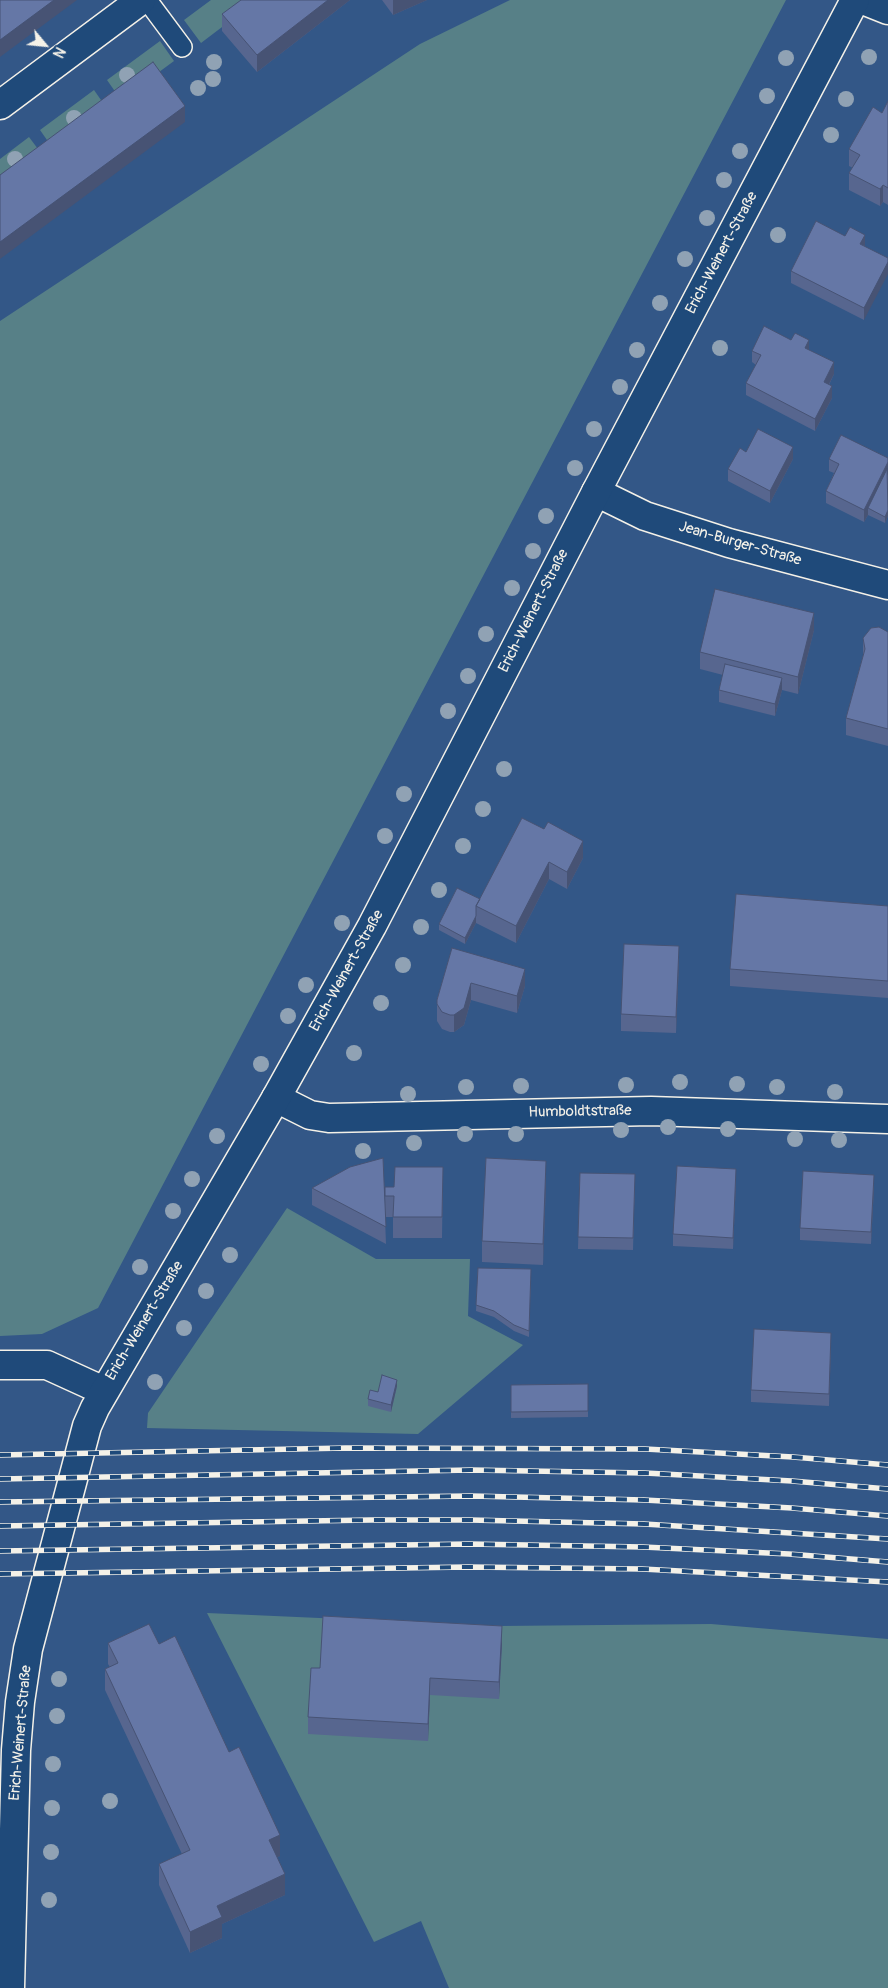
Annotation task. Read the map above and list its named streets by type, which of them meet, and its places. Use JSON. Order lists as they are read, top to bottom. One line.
{"streets":{"main road":["Erich-Weinert-Straße","Jean-Burger-Straße","Humboldtstraße"]},"crossings":[["Erich-Weinert-Straße","Jean-Burger-Straße"],["Erich-Weinert-Straße","Humboldtstraße"]],"north":"bottom right"}
